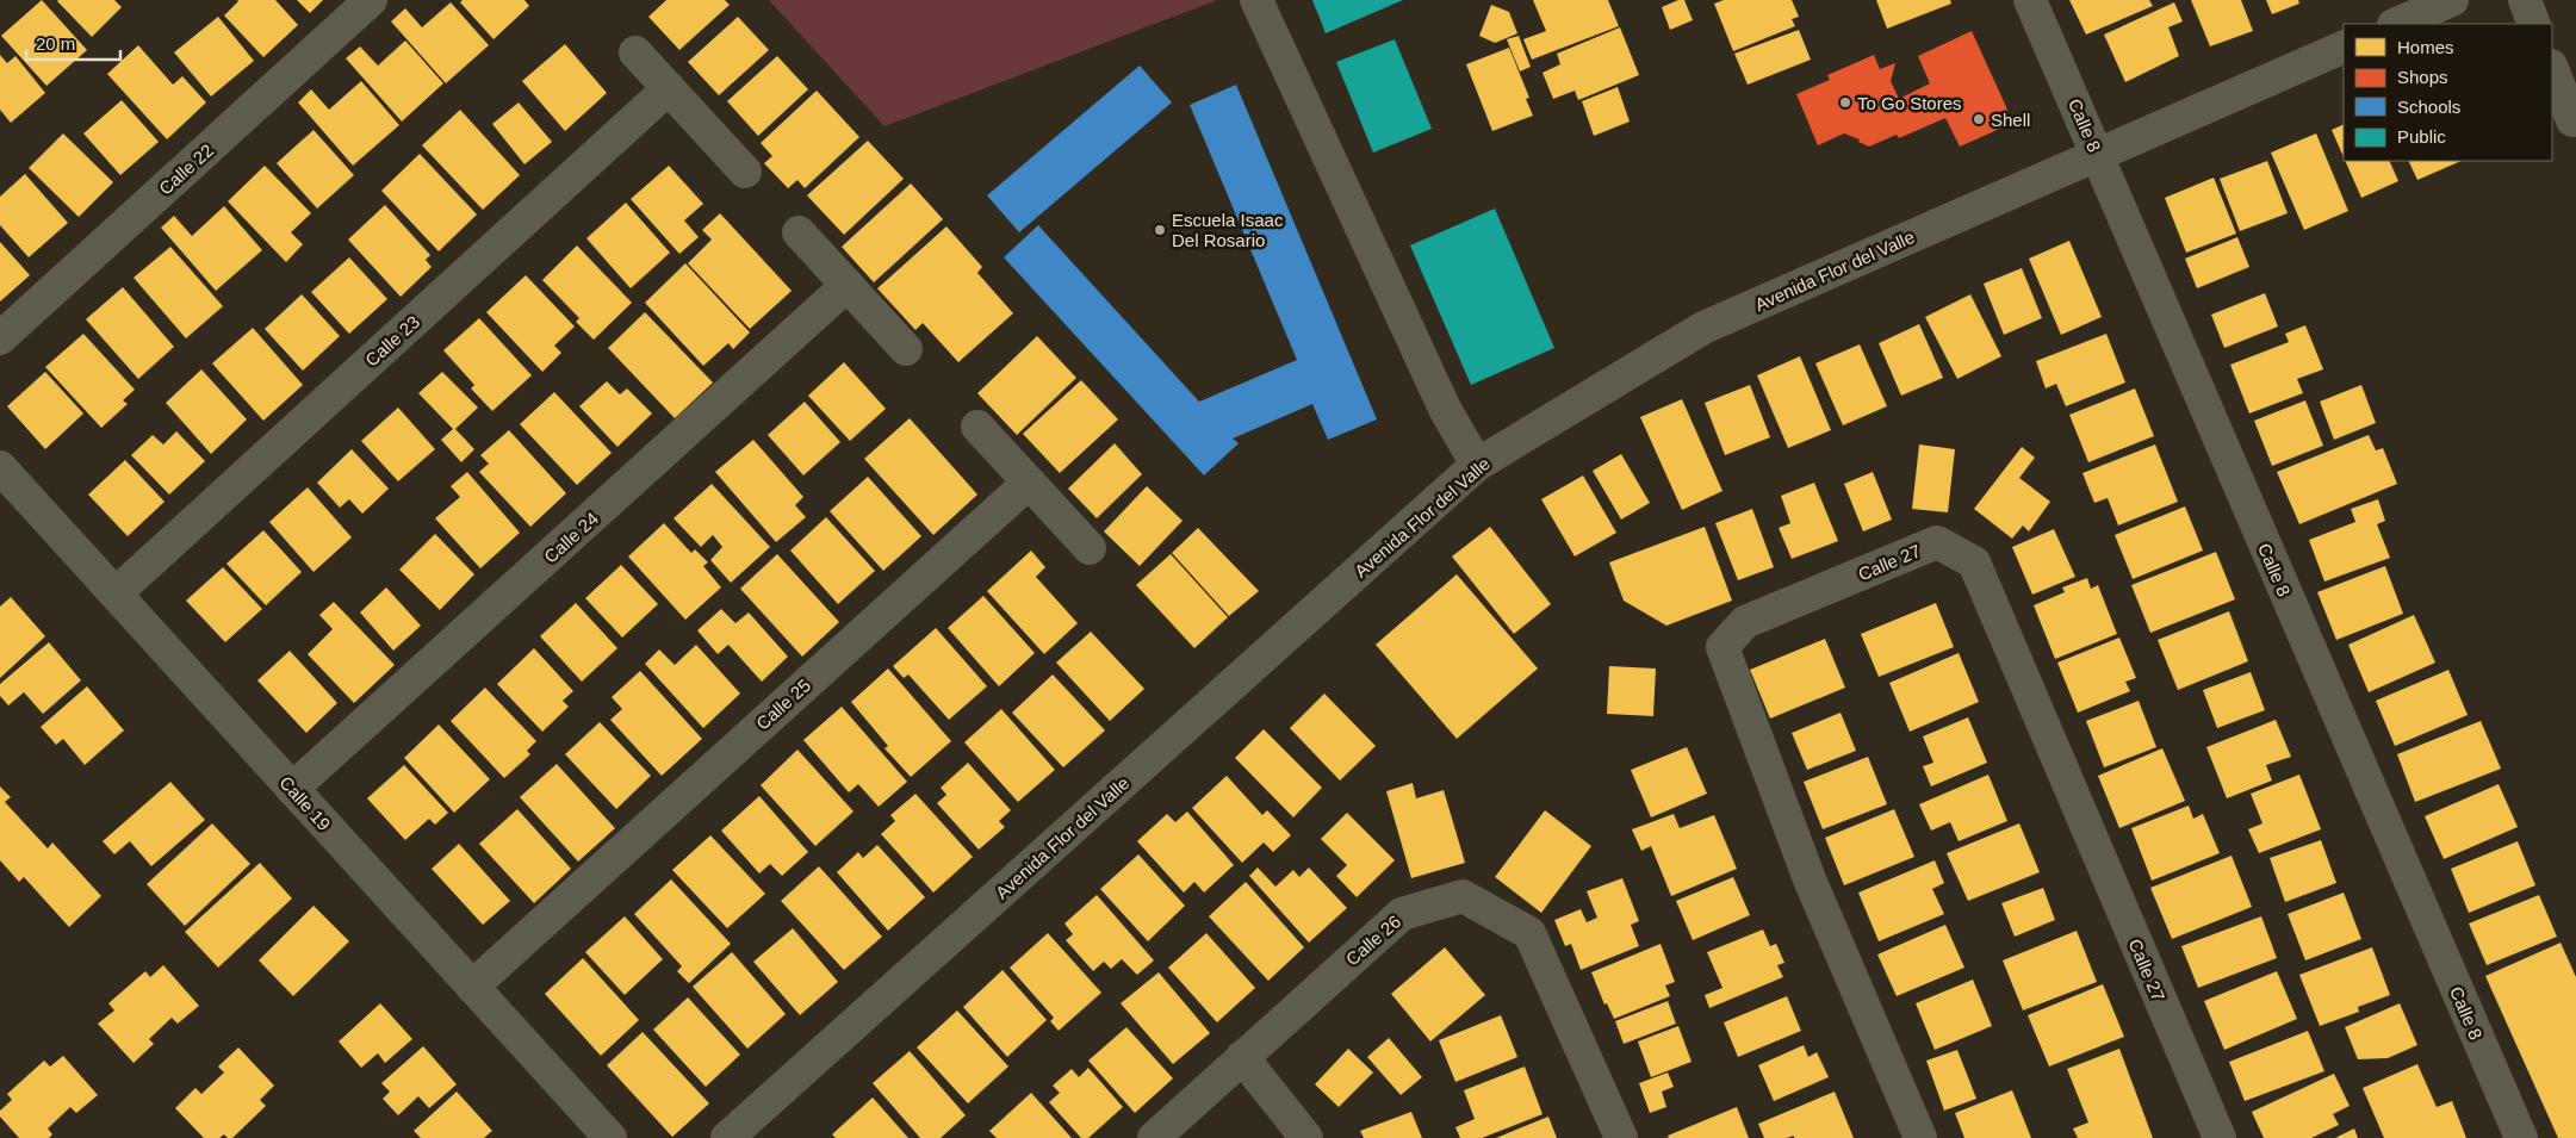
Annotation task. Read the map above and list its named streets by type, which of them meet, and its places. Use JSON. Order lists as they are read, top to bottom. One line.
{"streets":{"street":["Calle 8","Calle 22","Avenida Flor del Valle","Calle 23","Calle 24","Calle 27","Calle 25","Calle 19","Calle 26"]},"crossings":[["Calle 8","Avenida Flor del Valle"],["Calle 23","Calle 19"],["Calle 24","Calle 19"],["Calle 25","Calle 19"]],"places":["To Go Stores","Shell","Escuela Isaac Del Rosario"],"legend":["Homes","Shops","Schools","Public"],"scale_bar":"20 m"}
